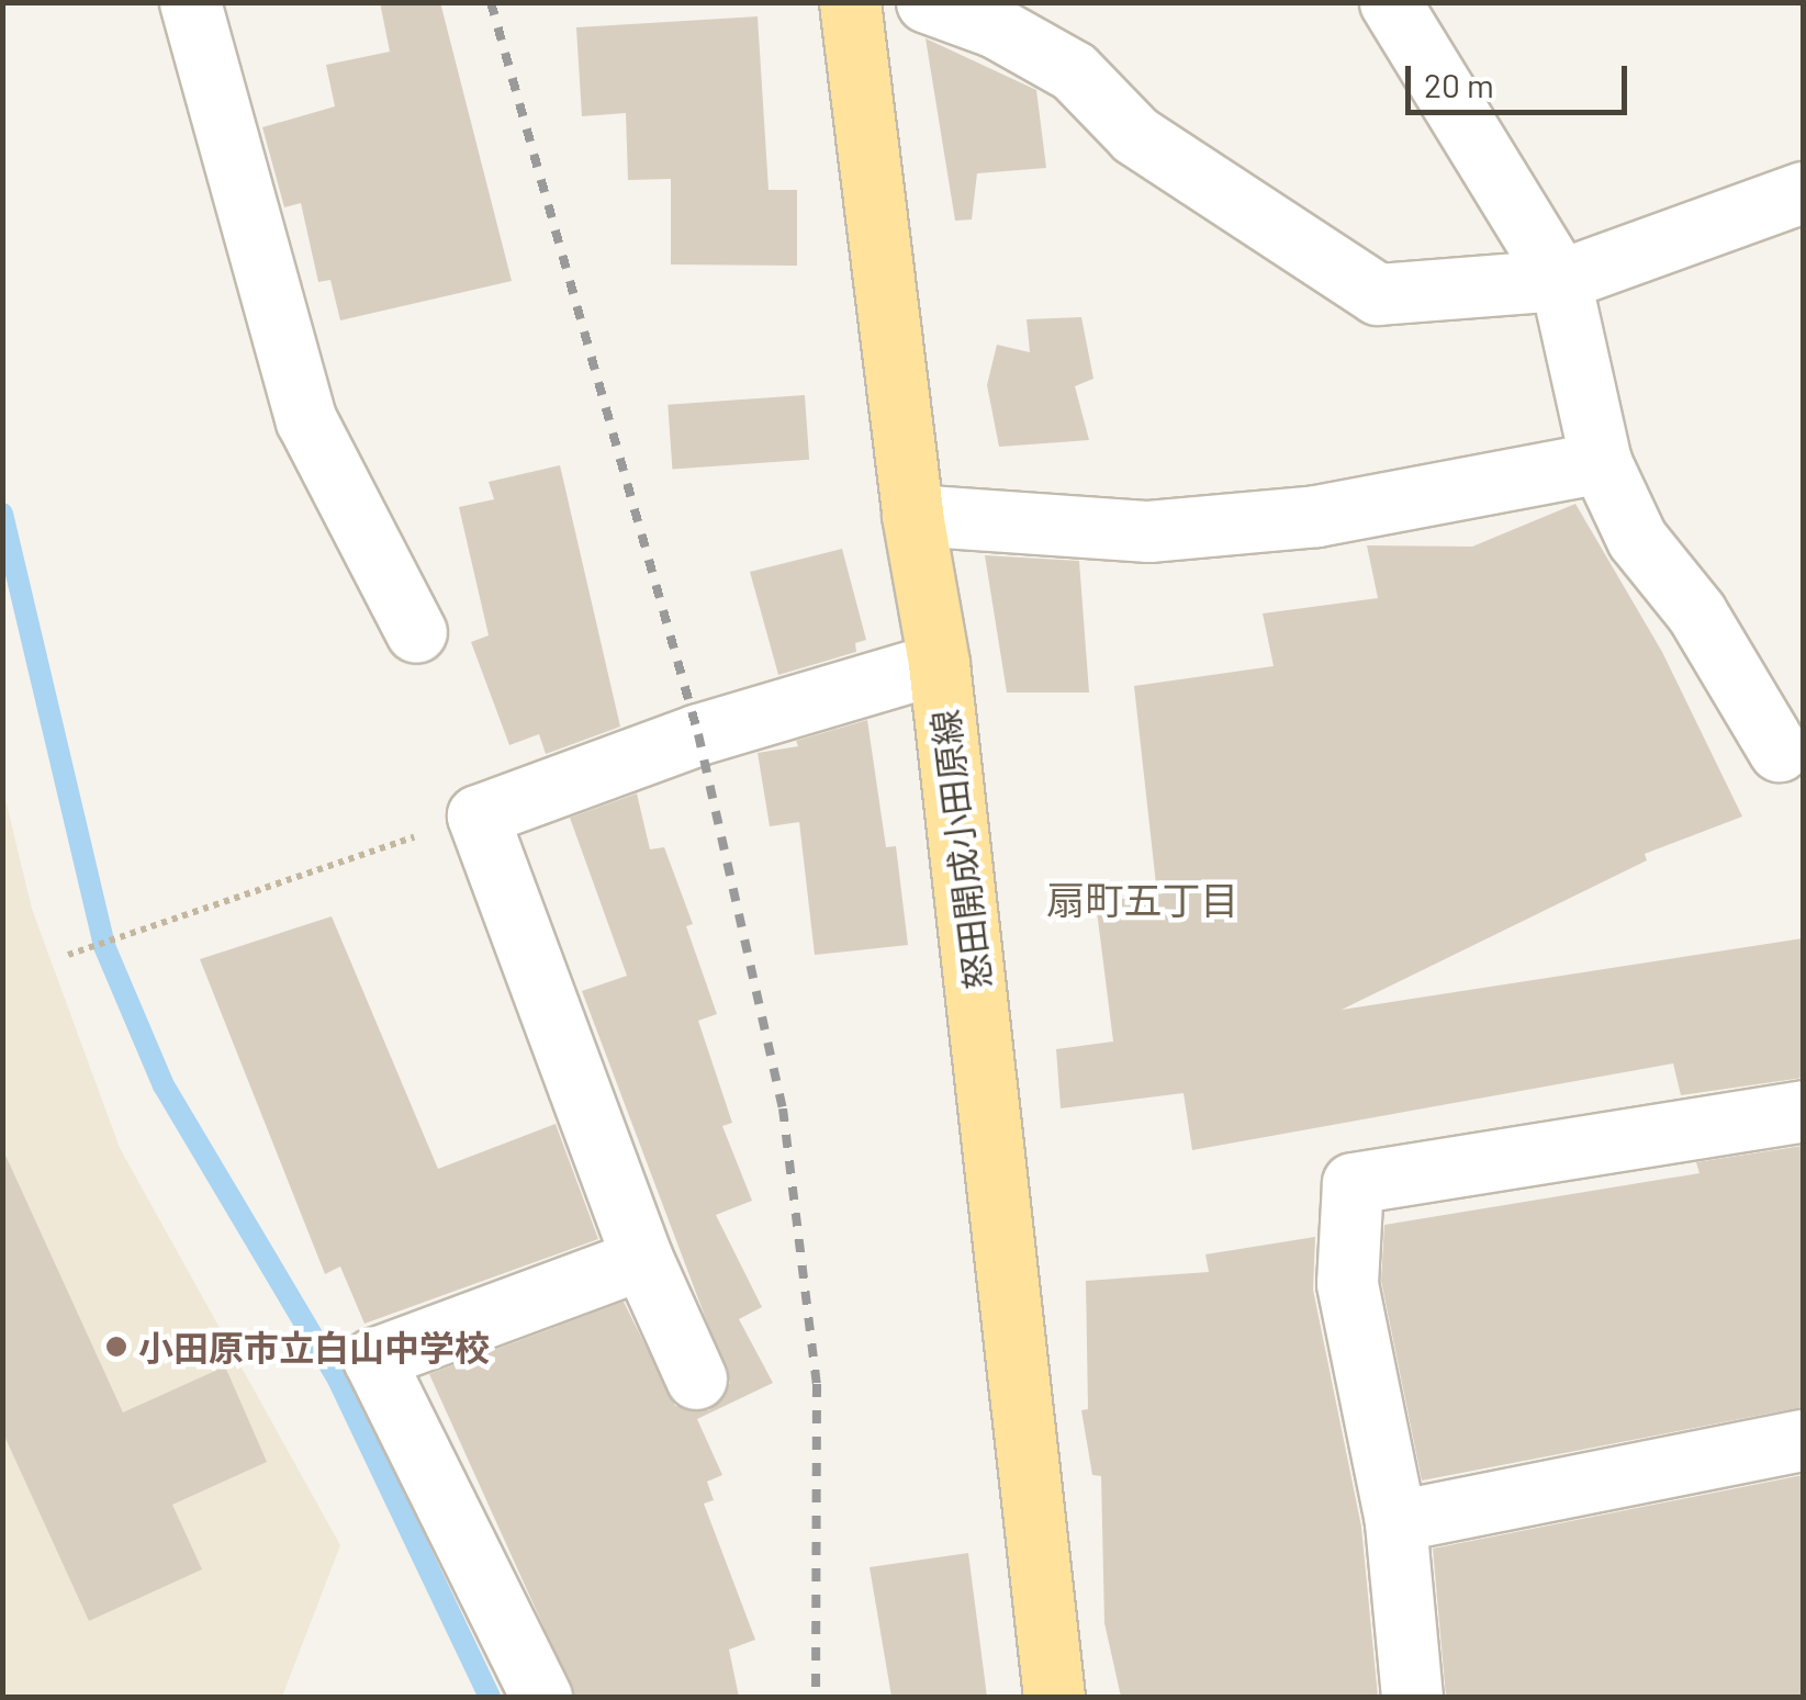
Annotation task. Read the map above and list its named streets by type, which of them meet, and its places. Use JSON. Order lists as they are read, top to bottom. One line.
{"streets":{"main road":["怒田開成小田原線"]},"districts":["扇町五丁目"],"places":["小田原市立白山中学校"],"scale_bar":"20 m"}
